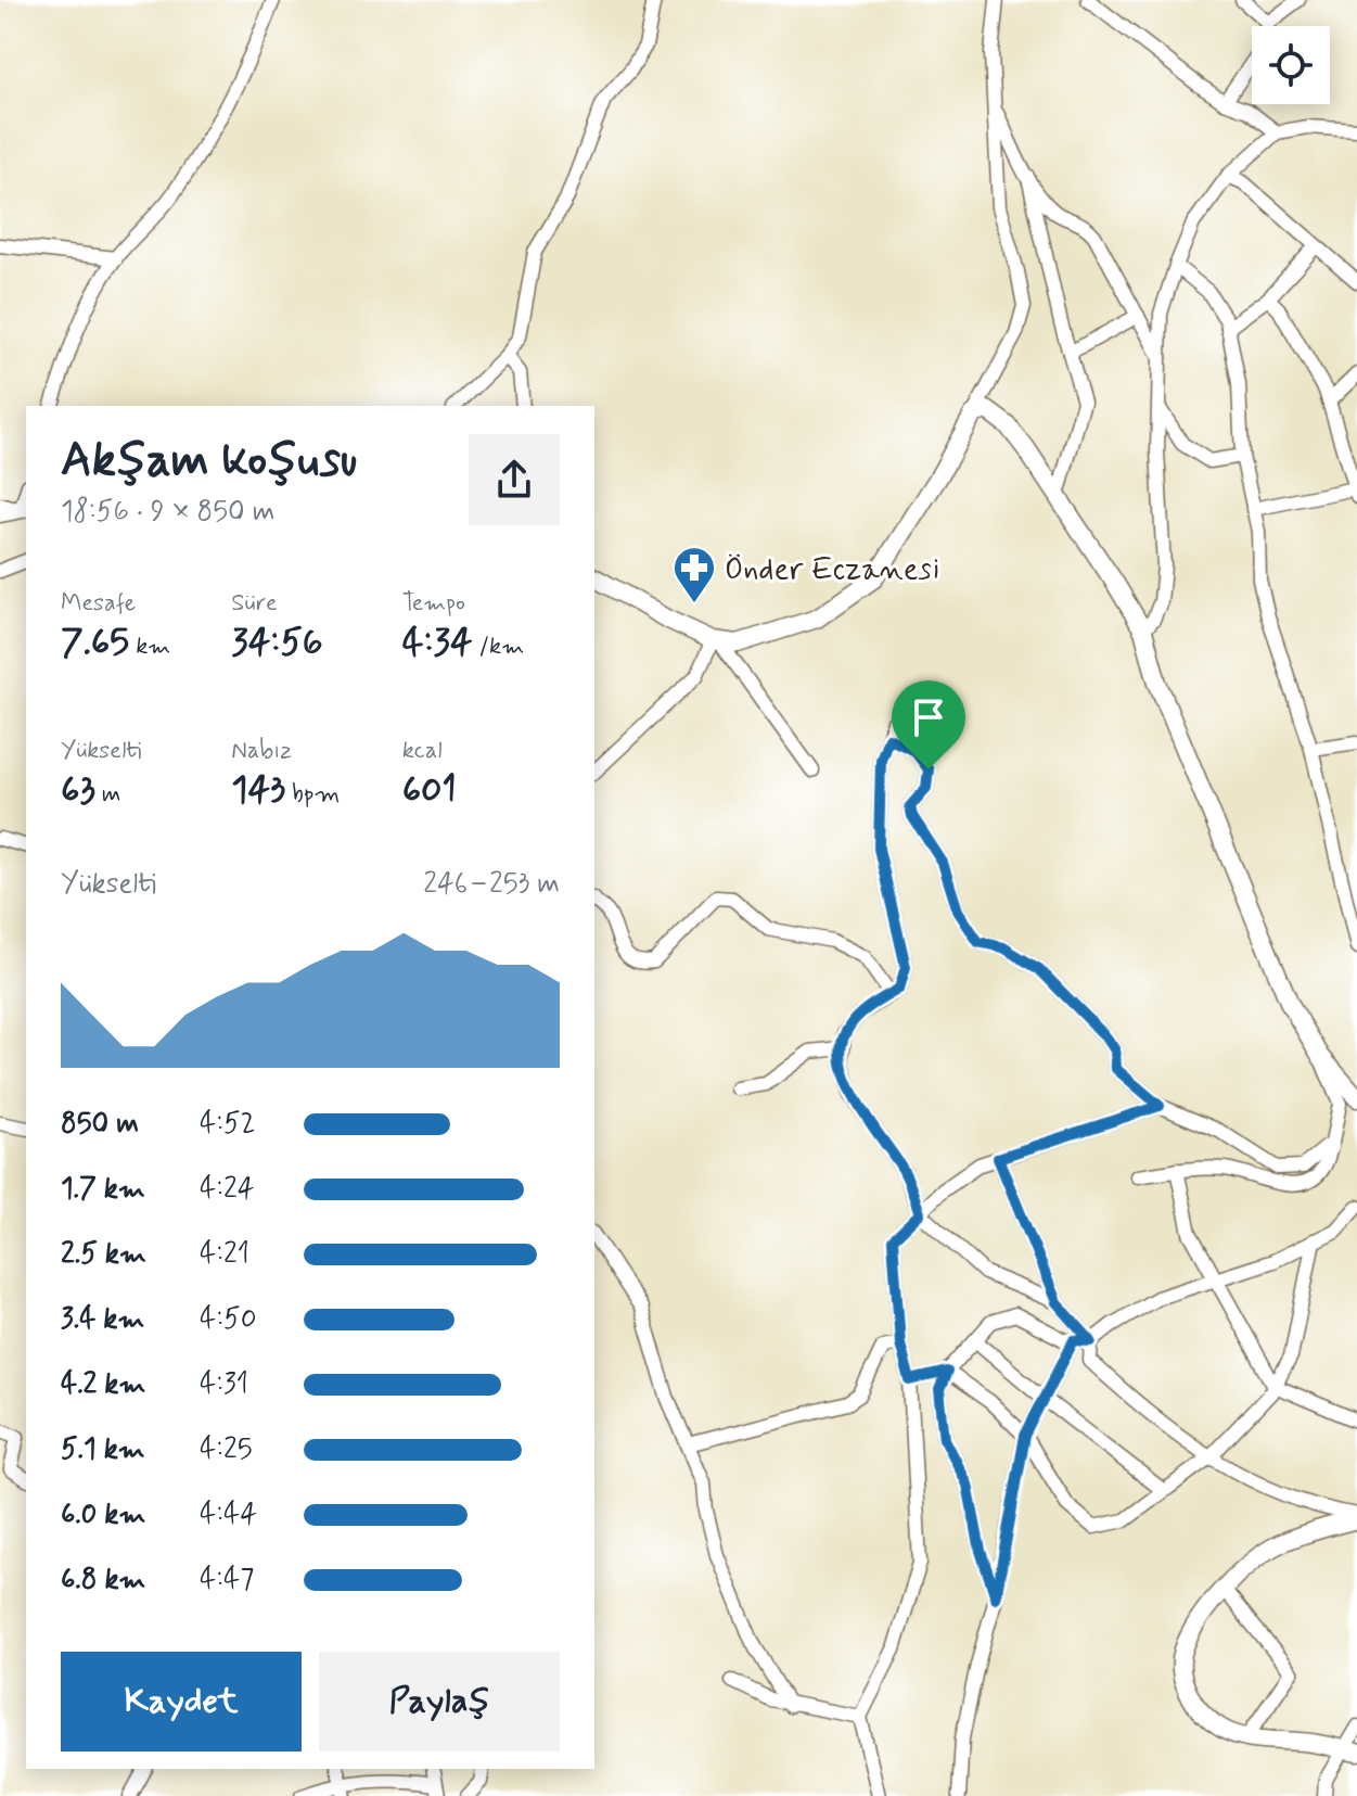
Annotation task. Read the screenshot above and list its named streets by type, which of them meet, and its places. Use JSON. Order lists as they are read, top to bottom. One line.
{"places":{"pharmacy":["Önder Eczanesi"]},"page":{"heading":["Akşam koşusu","18:56 · 9 × 850 m"],"stats":[["Mesafe","7.65 km"],["Süre","34:56"],["Tempo","4:34 /km"],["Yükselti","63 m"],["Nabız","143 bpm"],["kcal","601"]],"chart":["Yükselti","246–253 m"],"list":[{"name":"850 m","note":"4:52"},{"name":"1.7 km","note":"4:24"},{"name":"2.5 km","note":"4:21"},{"name":"3.4 km","note":"4:50"},{"name":"4.2 km","note":"4:31"},{"name":"5.1 km","note":"4:25"},{"name":"6.0 km","note":"4:44"},{"name":"6.8 km","note":"4:47"}],"buttons":["Kaydet","Paylaş"]}}
